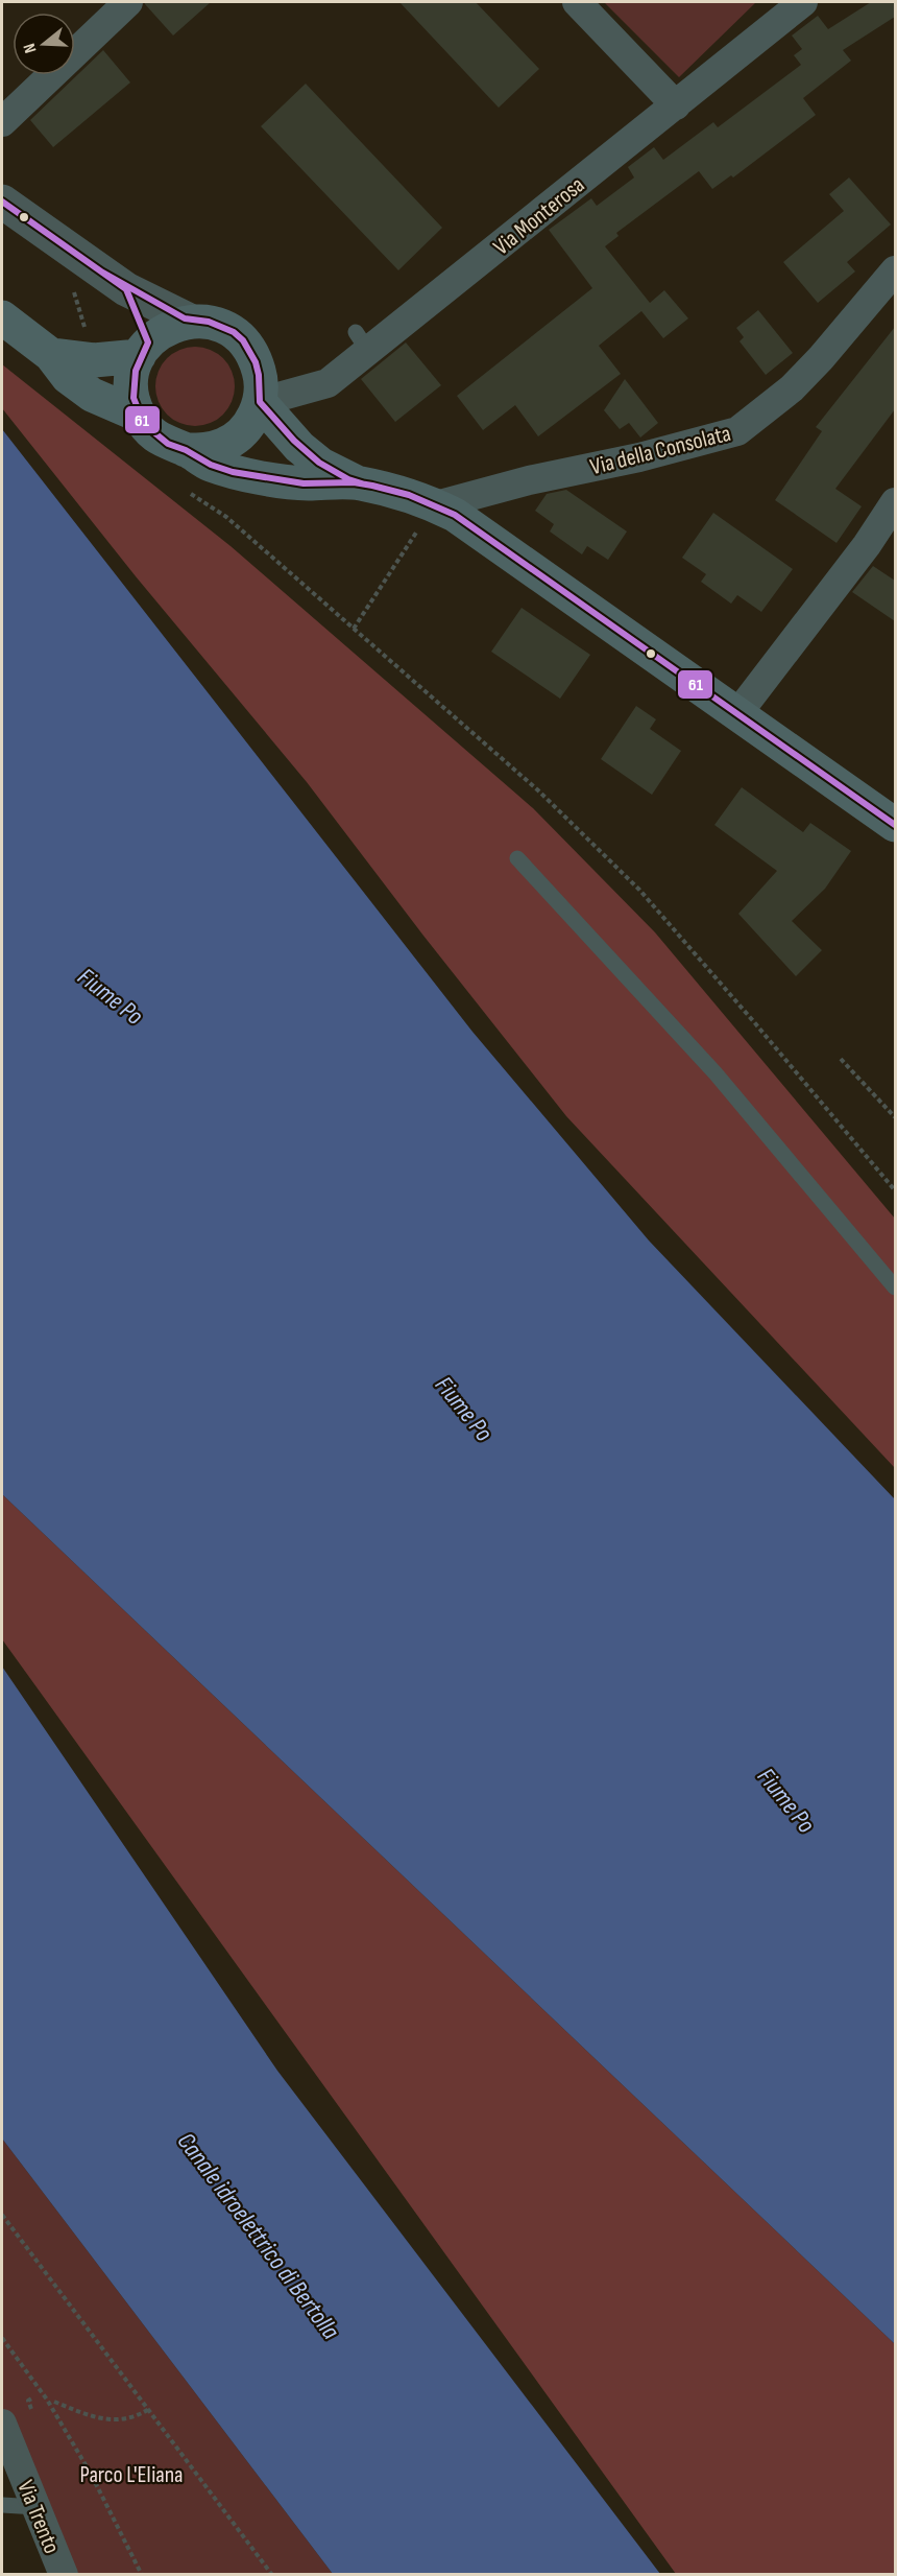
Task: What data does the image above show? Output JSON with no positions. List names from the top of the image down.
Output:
{
  "streets": {
    "street": ["Via Monterosa", "Via della Consolata", "Via Trento"]
  },
  "water": ["Fiume Po", "Canale idroelettrico di Bertolla"],
  "parks": ["Parco L'Eliana"],
  "lines": ["transit line 61"],
  "north": "left"
}
